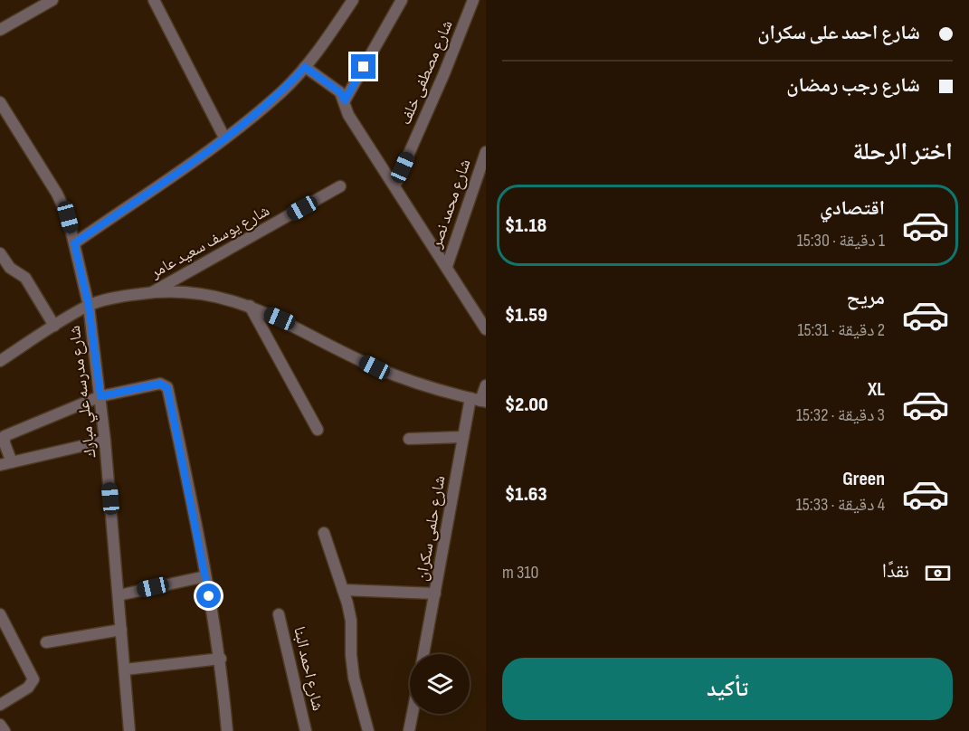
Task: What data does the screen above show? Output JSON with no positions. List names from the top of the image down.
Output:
{
  "streets": {
    "street": [
      "شارع مصطفى خلف",
      "شارع محمد نصر",
      "شارع يوسف سعيد عامر",
      "شارع مدرسه علي مبارك",
      "شارع حلمى سكران",
      "شارع احمد البنا"
    ]
  },
  "page": {
    "banner": ["شارع احمد على سكران", "شارع رجب رمضان"],
    "heading": "اختر الرحلة",
    "list": [
      {
        "name": "اقتصادي",
        "note": "1 دقيقة · 15:30",
        "value": "$1.18"
      },
      {
        "name": "مريح",
        "note": "2 دقيقة · 15:31",
        "value": "$1.59"
      },
      {
        "name": "XL",
        "note": "3 دقيقة · 15:32",
        "value": "$2.00"
      },
      {
        "name": "Green",
        "note": "4 دقيقة · 15:33",
        "value": "$1.63"
      }
    ],
    "pay": ["نقدًا", "310 m"],
    "buttons": "تأكيد"
  }
}
